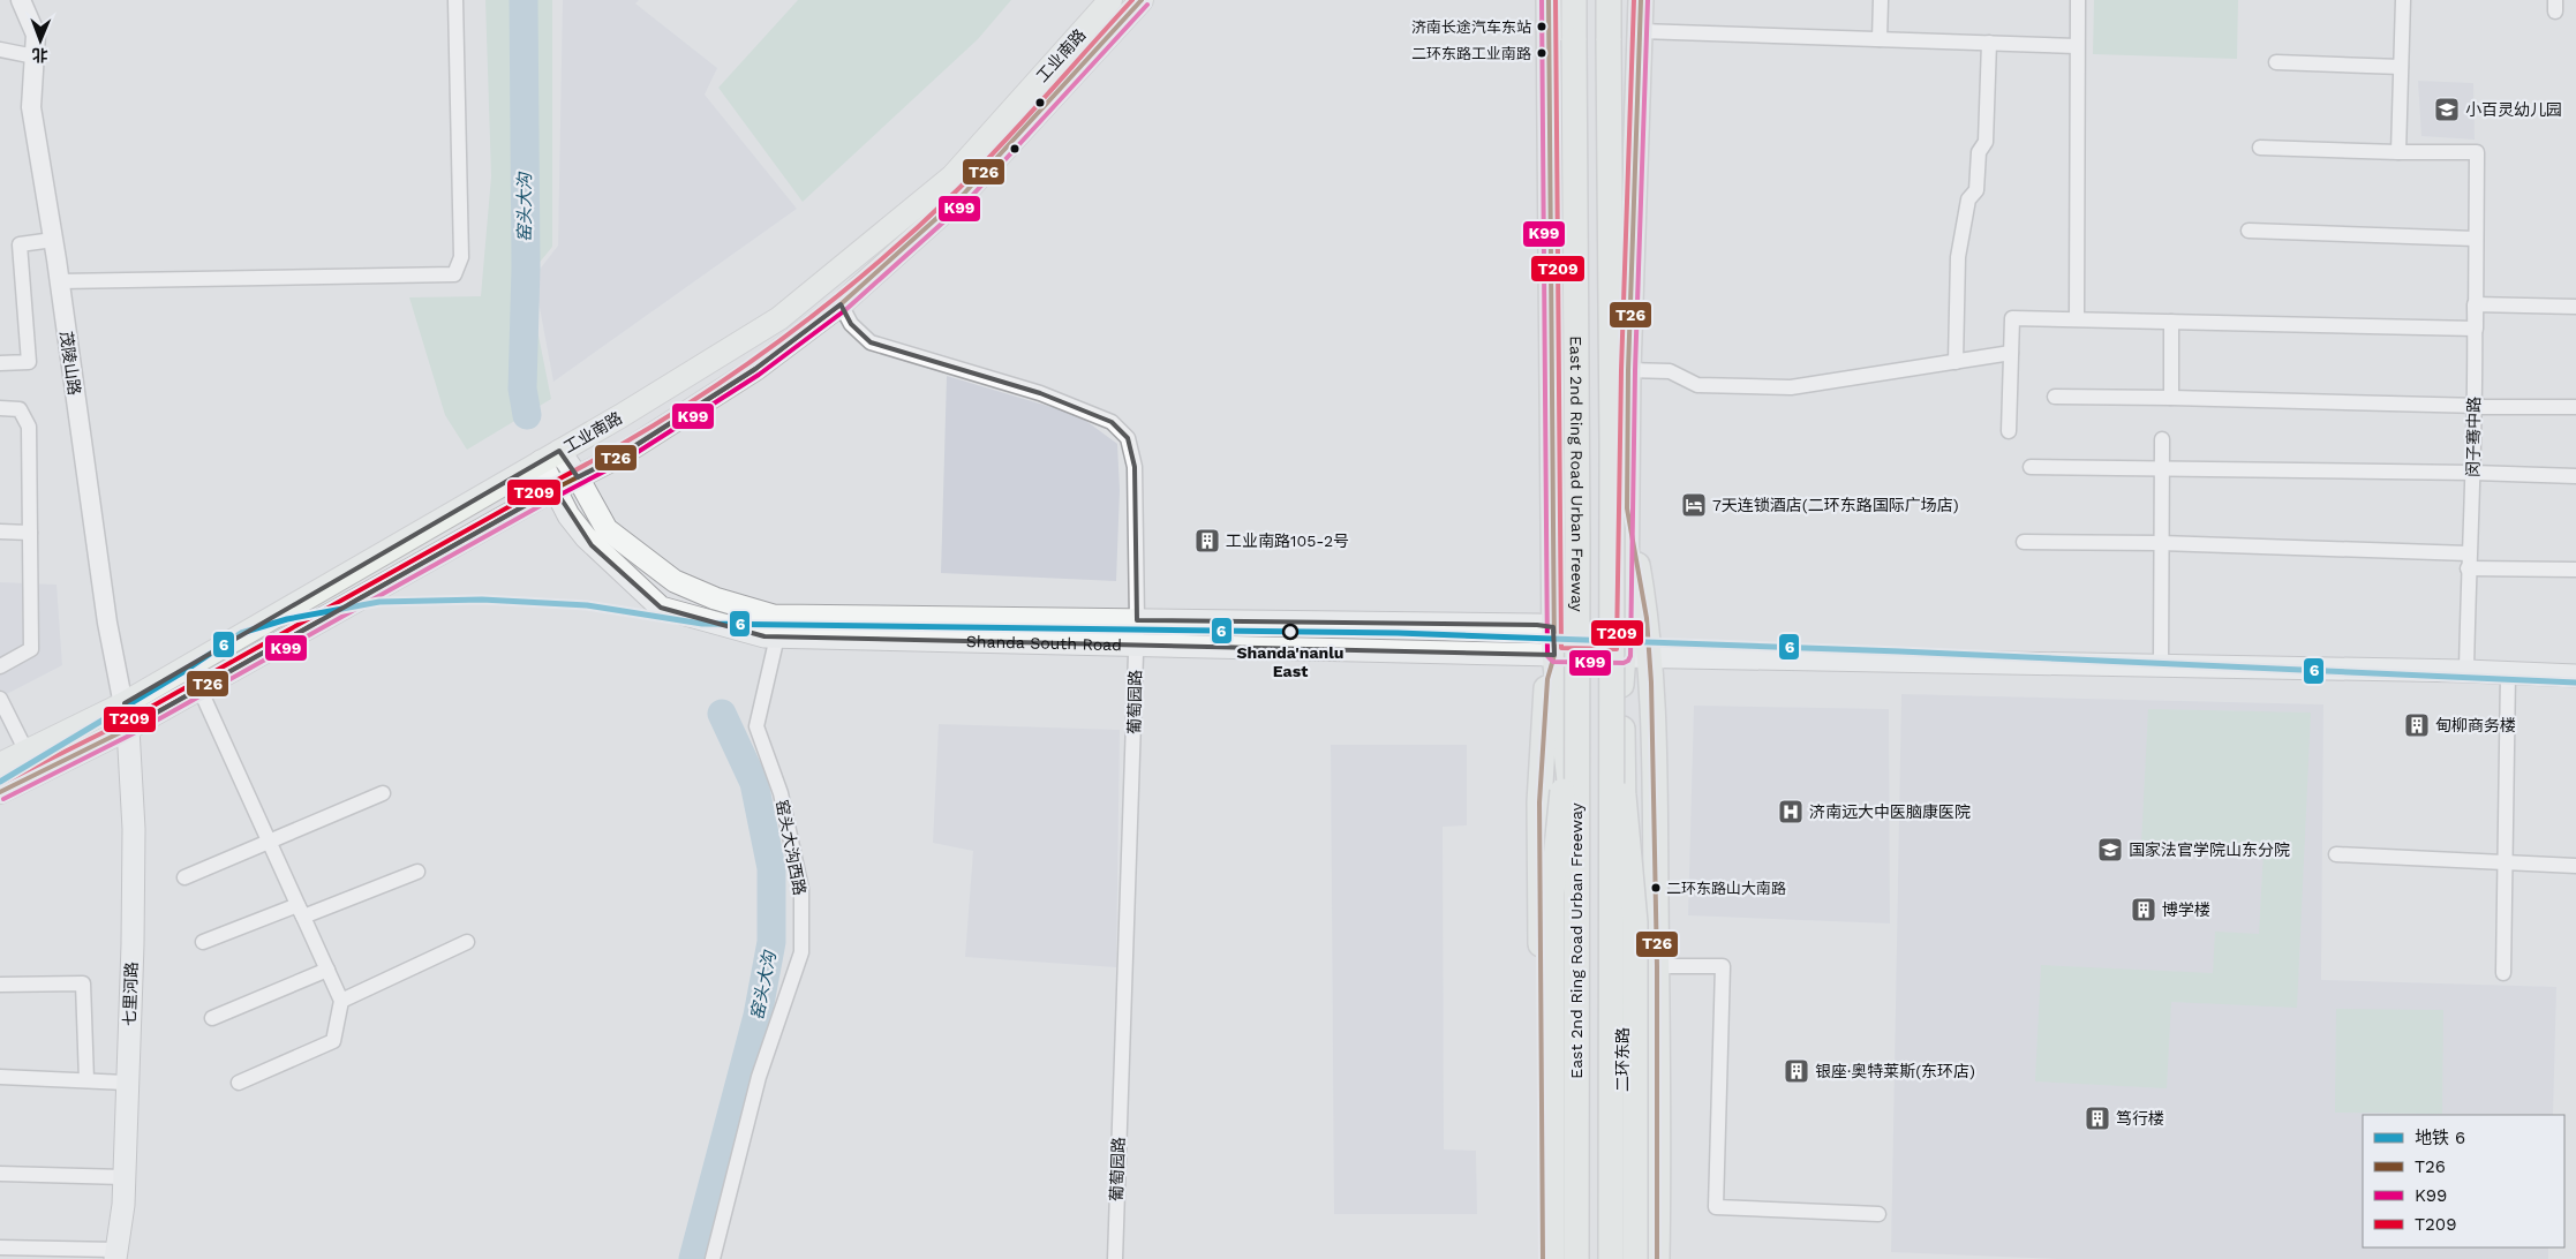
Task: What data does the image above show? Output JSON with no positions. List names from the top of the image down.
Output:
{
  "streets": {
    "highway": ["East 2nd Ring Road Urban Freeway", "二环东路"],
    "main road": ["工业南路", "Shanda South Road", "七里河路"],
    "street": [
      "茂陵山路",
      "闵子骞中路",
      "葡萄园路",
      "窑头大沟西路"
    ]
  },
  "crossings": [
    ["工业南路", "茂陵山路"],
    ["工业南路", "Shanda South Road"],
    ["工业南路", "葡萄园路"],
    ["工业南路", "七里河路"],
    ["茂陵山路", "七里河路"],
    ["闵子骞中路", "Shanda South Road"],
    ["East 2nd Ring Road Urban Freeway", "Shanda South Road"],
    ["East 2nd Ring Road Urban Freeway", "二环东路"],
    ["Shanda South Road", "葡萄园路"],
    ["Shanda South Road", "窑头大沟西路"],
    ["Shanda South Road", "二环东路"]
  ],
  "water": ["窑头大沟"],
  "places": {
    "other": [
      "济南长途汽车东站",
      "二环东路工业南路",
      "Shanda'nanlu East",
      "二环东路山大南路"
    ],
    "school or university": ["小百灵幼儿园", "国家法官学院山东分院"],
    "hotel": ["7天连锁酒店(二环东路国际广场店)"],
    "building": [
      "工业南路105-2号",
      "甸柳商务楼",
      "博学楼",
      "银座·奥特莱斯(东环店)",
      "笃行楼"
    ],
    "hospital": ["济南远大中医脑康医院"]
  },
  "lines": [
    "transit line T26",
    "transit line K99",
    "transit line T209",
    "metro line 6"
  ],
  "legend": [
    "地铁 6",
    "T26",
    "K99",
    "T209"
  ],
  "north": "bottom"
}
